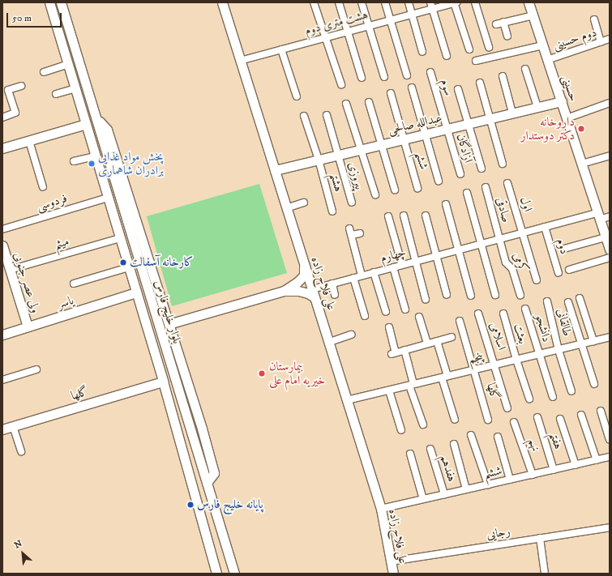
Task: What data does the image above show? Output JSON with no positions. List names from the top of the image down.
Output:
{
  "streets": {
    "street": [
      "هشت متری دوم",
      "دوم حسینی",
      "سوم",
      "حسینی",
      "عبدالله صالحی",
      "آزادگان",
      "ششم",
      "پیروزی",
      "هشتم",
      "فردوسی",
      "اول",
      "صادقی",
      "میثم",
      "دوم",
      "چهارم",
      "کرمی",
      "ولی عصر جنوبی",
      "علی فلاح زاده",
      "یاسر",
      "بلوار خلیج فارس",
      "طالقانی",
      "دانشجو",
      "بعثت",
      "اسلامی",
      "پنجم",
      "گلها",
      "هفتم",
      "نهم",
      "هفدهم",
      "رجایی"
    ]
  },
  "crossings": [
    ["هشت متری دوم", "علی فلاح زاده"],
    ["دوم حسینی", "حسینی"],
    ["سوم", "عبدالله صالحی"],
    ["سوم", "آزادگان"],
    ["حسینی", "عبدالله صالحی"],
    ["حسینی", "چهارم"],
    ["عبدالله صالحی", "آزادگان"],
    ["عبدالله صالحی", "ششم"],
    ["عبدالله صالحی", "پیروزی"],
    ["عبدالله صالحی", "هشتم"],
    ["عبدالله صالحی", "علی فلاح زاده"],
    ["ششم", "علی فلاح زاده"],
    ["ششم", "هفتم"],
    ["ششم", "نهم"],
    ["ششم", "هفدهم"],
    ["فردوسی", "بلوار خلیج فارس"],
    ["اول", "چهارم"],
    ["صادقی", "چهارم"],
    ["صادقی", "کرمی"],
    ["میثم", "ولی عصر جنوبی"],
    ["میثم", "بلوار خلیج فارس"],
    ["دوم", "چهارم"],
    ["چهارم", "کرمی"],
    ["چهارم", "علی فلاح زاده"],
    ["ولی عصر جنوبی", "یاسر"],
    ["علی فلاح زاده", "پنجم"],
    ["علی فلاح زاده", "رجایی"],
    ["یاسر", "بلوار خلیج فارس"],
    ["بلوار خلیج فارس", "گلها"],
    ["طالقانی", "پنجم"],
    ["دانشجو", "پنجم"],
    ["بعثت", "پنجم"],
    ["اسلامی", "پنجم"],
    ["پنجم", "گلها"]
  ],
  "places": [
    "داروخانه دکتر دوستدار",
    "پخش مواد غذایی برادران شاهماری",
    "کارخانه آسفالت",
    "بیمارستان خیریه امام علی",
    "پایانه خلیج فارس"
  ],
  "scale_bar": "50 m",
  "north": "top left"
}
